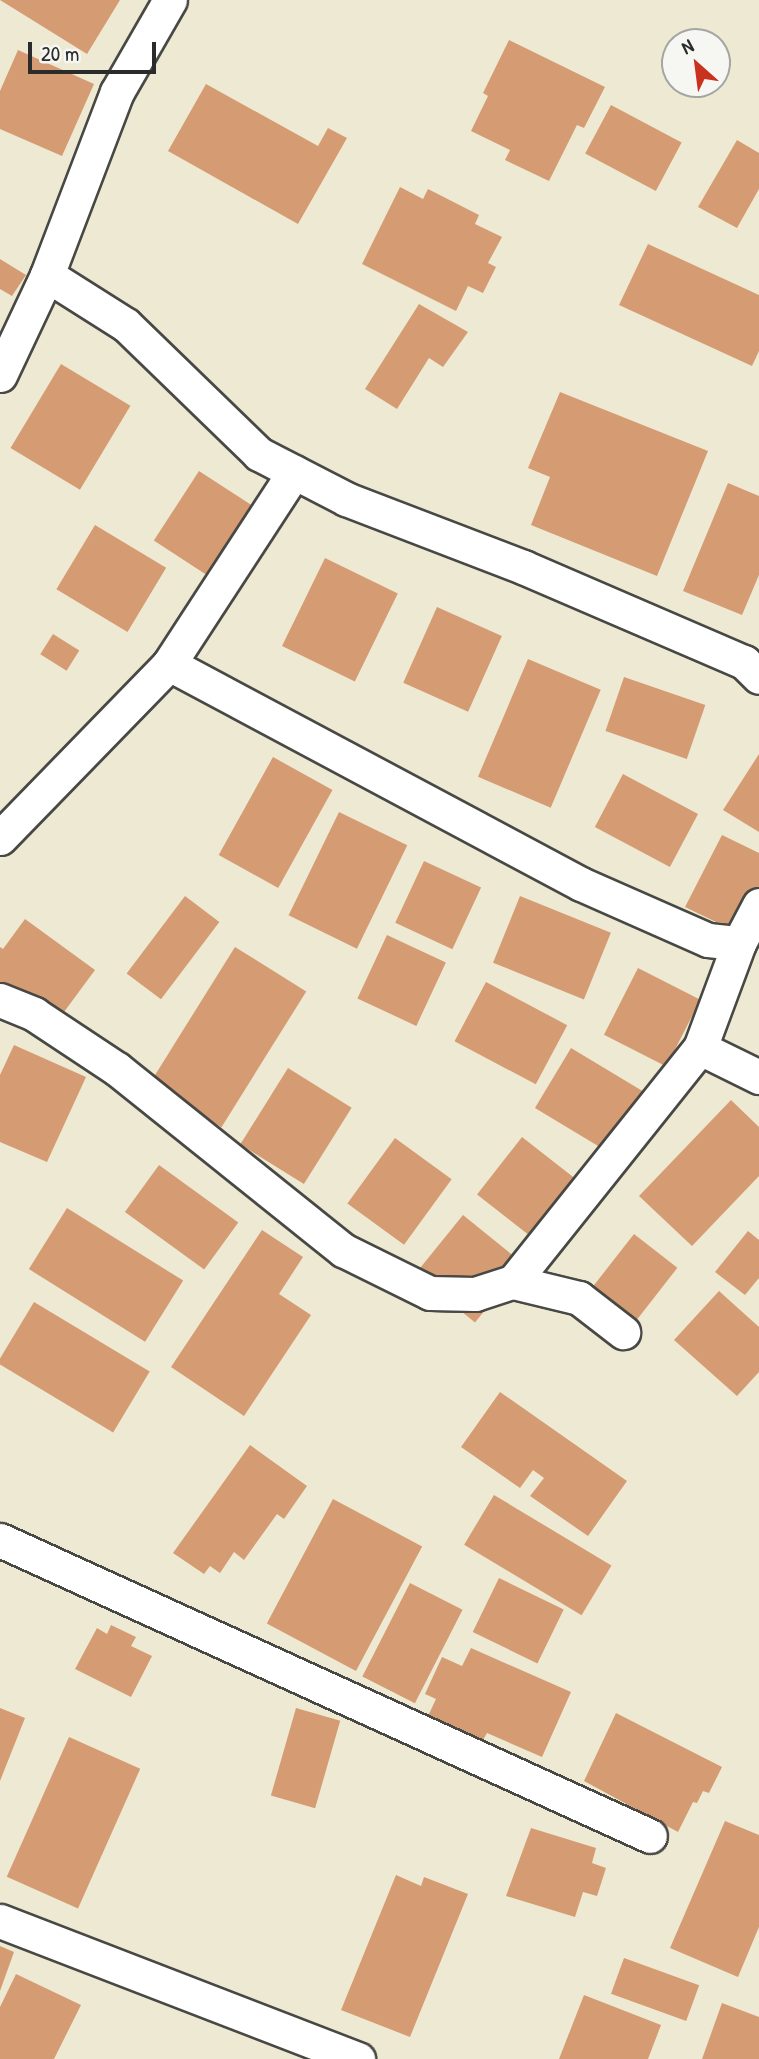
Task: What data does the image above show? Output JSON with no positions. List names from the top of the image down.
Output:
{
  "scale_bar": "20 m",
  "north": "top left"
}
